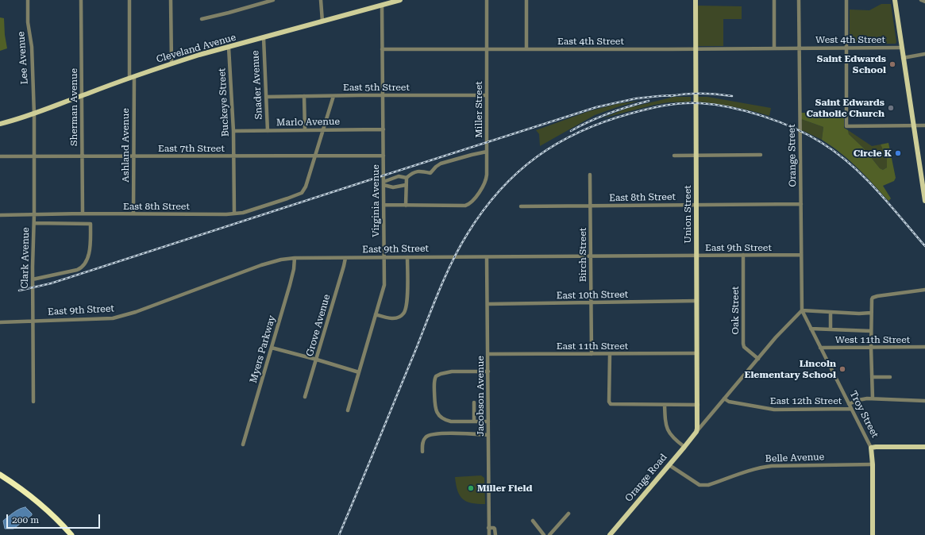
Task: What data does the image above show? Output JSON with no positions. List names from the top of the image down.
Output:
{
  "streets": {
    "main road": [
      "Cleveland Avenue",
      "Union Street",
      "Troy Street",
      "Orange Road"
    ],
    "street": [
      "West 4th Street",
      "East 4th Street",
      "Lee Avenue",
      "Snader Avenue",
      "East 5th Street",
      "Buckeye Street",
      "Sherman Avenue",
      "Miller Street",
      "Marlo Avenue",
      "Ashland Avenue",
      "East 7th Street",
      "Orange Street",
      "East 8th Street",
      "Virginia Avenue",
      "East 9th Street",
      "Birch Street",
      "Clark Avenue",
      "East 10th Street",
      "Oak Street",
      "Grove Avenue",
      "West 11th Street",
      "East 11th Street",
      "Myers Parkway",
      "Jacobson Avenue",
      "East 12th Street",
      "Belle Avenue"
    ]
  },
  "crossings": [
    ["West 4th Street", "East 4th Street"],
    ["West 4th Street", "Orange Street"],
    ["East 4th Street", "Miller Street"],
    ["East 4th Street", "Orange Street"],
    ["East 4th Street", "Virginia Avenue"],
    ["East 4th Street", "Union Street"],
    ["Cleveland Avenue", "Lee Avenue"],
    ["Cleveland Avenue", "Snader Avenue"],
    ["Cleveland Avenue", "Buckeye Street"],
    ["Cleveland Avenue", "Sherman Avenue"],
    ["Cleveland Avenue", "Ashland Avenue"],
    ["Cleveland Avenue", "Virginia Avenue"],
    ["Cleveland Avenue", "Clark Avenue"],
    ["Lee Avenue", "Clark Avenue"],
    ["Snader Avenue", "East 5th Street"],
    ["Snader Avenue", "Marlo Avenue"],
    ["East 5th Street", "Miller Street"],
    ["East 5th Street", "Virginia Avenue"],
    ["Buckeye Street", "Marlo Avenue"],
    ["Buckeye Street", "East 7th Street"],
    ["Buckeye Street", "East 8th Street"],
    ["Sherman Avenue", "East 7th Street"],
    ["Sherman Avenue", "East 8th Street"],
    ["Marlo Avenue", "Virginia Avenue"],
    ["Ashland Avenue", "East 7th Street"],
    ["Ashland Avenue", "East 8th Street"],
    ["East 7th Street", "East 8th Street"],
    ["East 7th Street", "Virginia Avenue"],
    ["East 7th Street", "Clark Avenue"],
    ["Orange Street", "East 8th Street"],
    ["Orange Street", "East 9th Street"],
    ["Orange Street", "Troy Street"],
    ["Orange Street", "Orange Road"],
    ["East 8th Street", "Union Street"],
    ["East 8th Street", "Birch Street"],
    ["East 8th Street", "Clark Avenue"],
    ["Virginia Avenue", "East 9th Street"],
    ["Union Street", "East 9th Street"],
    ["Union Street", "East 10th Street"],
    ["Union Street", "East 11th Street"],
    ["Union Street", "Orange Road"],
    ["East 9th Street", "Birch Street"],
    ["East 9th Street", "Clark Avenue"],
    ["East 9th Street", "Oak Street"],
    ["East 9th Street", "Grove Avenue"],
    ["East 9th Street", "Myers Parkway"],
    ["East 9th Street", "Jacobson Avenue"],
    ["Birch Street", "East 10th Street"],
    ["Birch Street", "East 11th Street"],
    ["East 10th Street", "Jacobson Avenue"],
    ["Oak Street", "Orange Road"],
    ["West 11th Street", "Troy Street"],
    ["East 11th Street", "Jacobson Avenue"],
    ["East 12th Street", "Troy Street"],
    ["East 12th Street", "Orange Road"],
    ["Troy Street", "Belle Avenue"],
    ["Troy Street", "Orange Road"],
    ["Belle Avenue", "Orange Road"]
  ],
  "places": [
    "Saint Edwards School",
    "Saint Edwards Catholic Church",
    "Circle K",
    "Lincoln Elementary School",
    "Miller Field"
  ],
  "scale_bar": "200 m"
}
